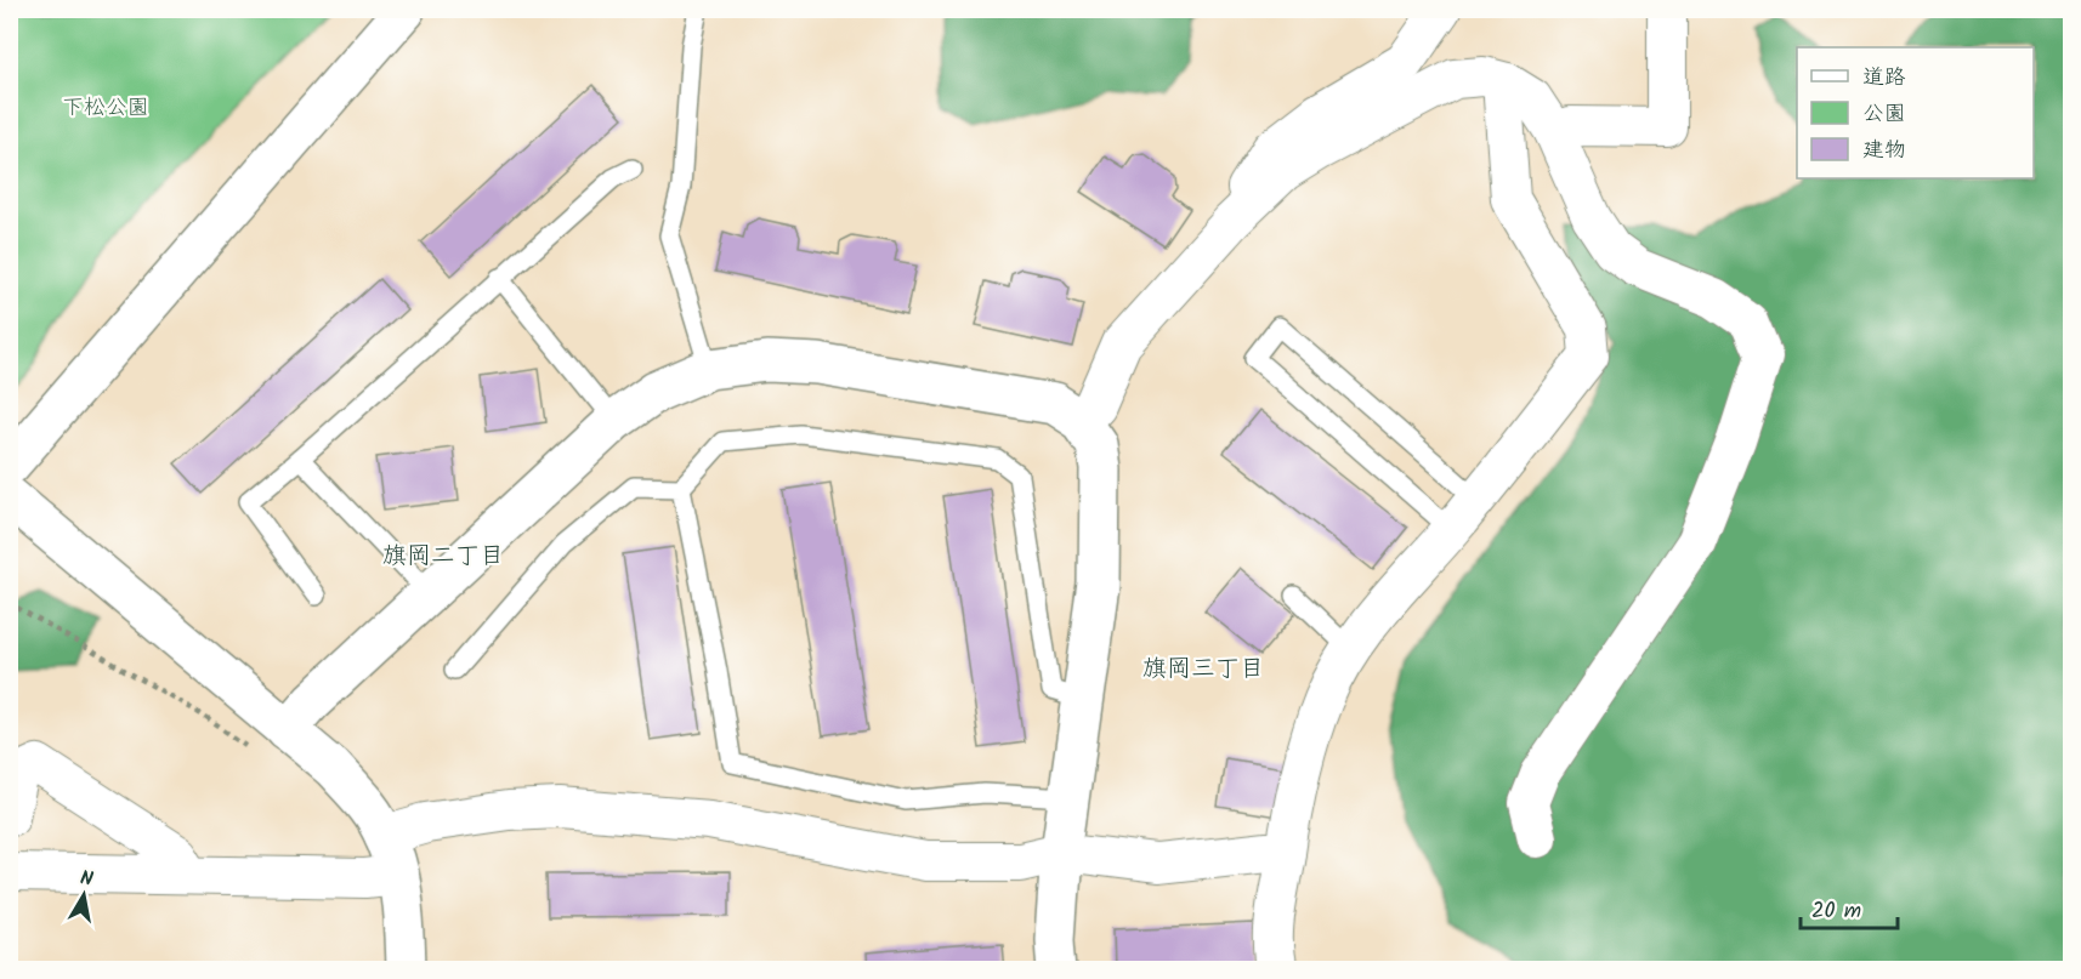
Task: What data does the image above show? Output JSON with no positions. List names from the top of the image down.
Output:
{
  "districts": ["旗岡二丁目", "旗岡三丁目"],
  "parks": ["下松公園"],
  "legend": ["道路", "公園", "建物"],
  "scale_bar": "20 m",
  "north": "top"
}
